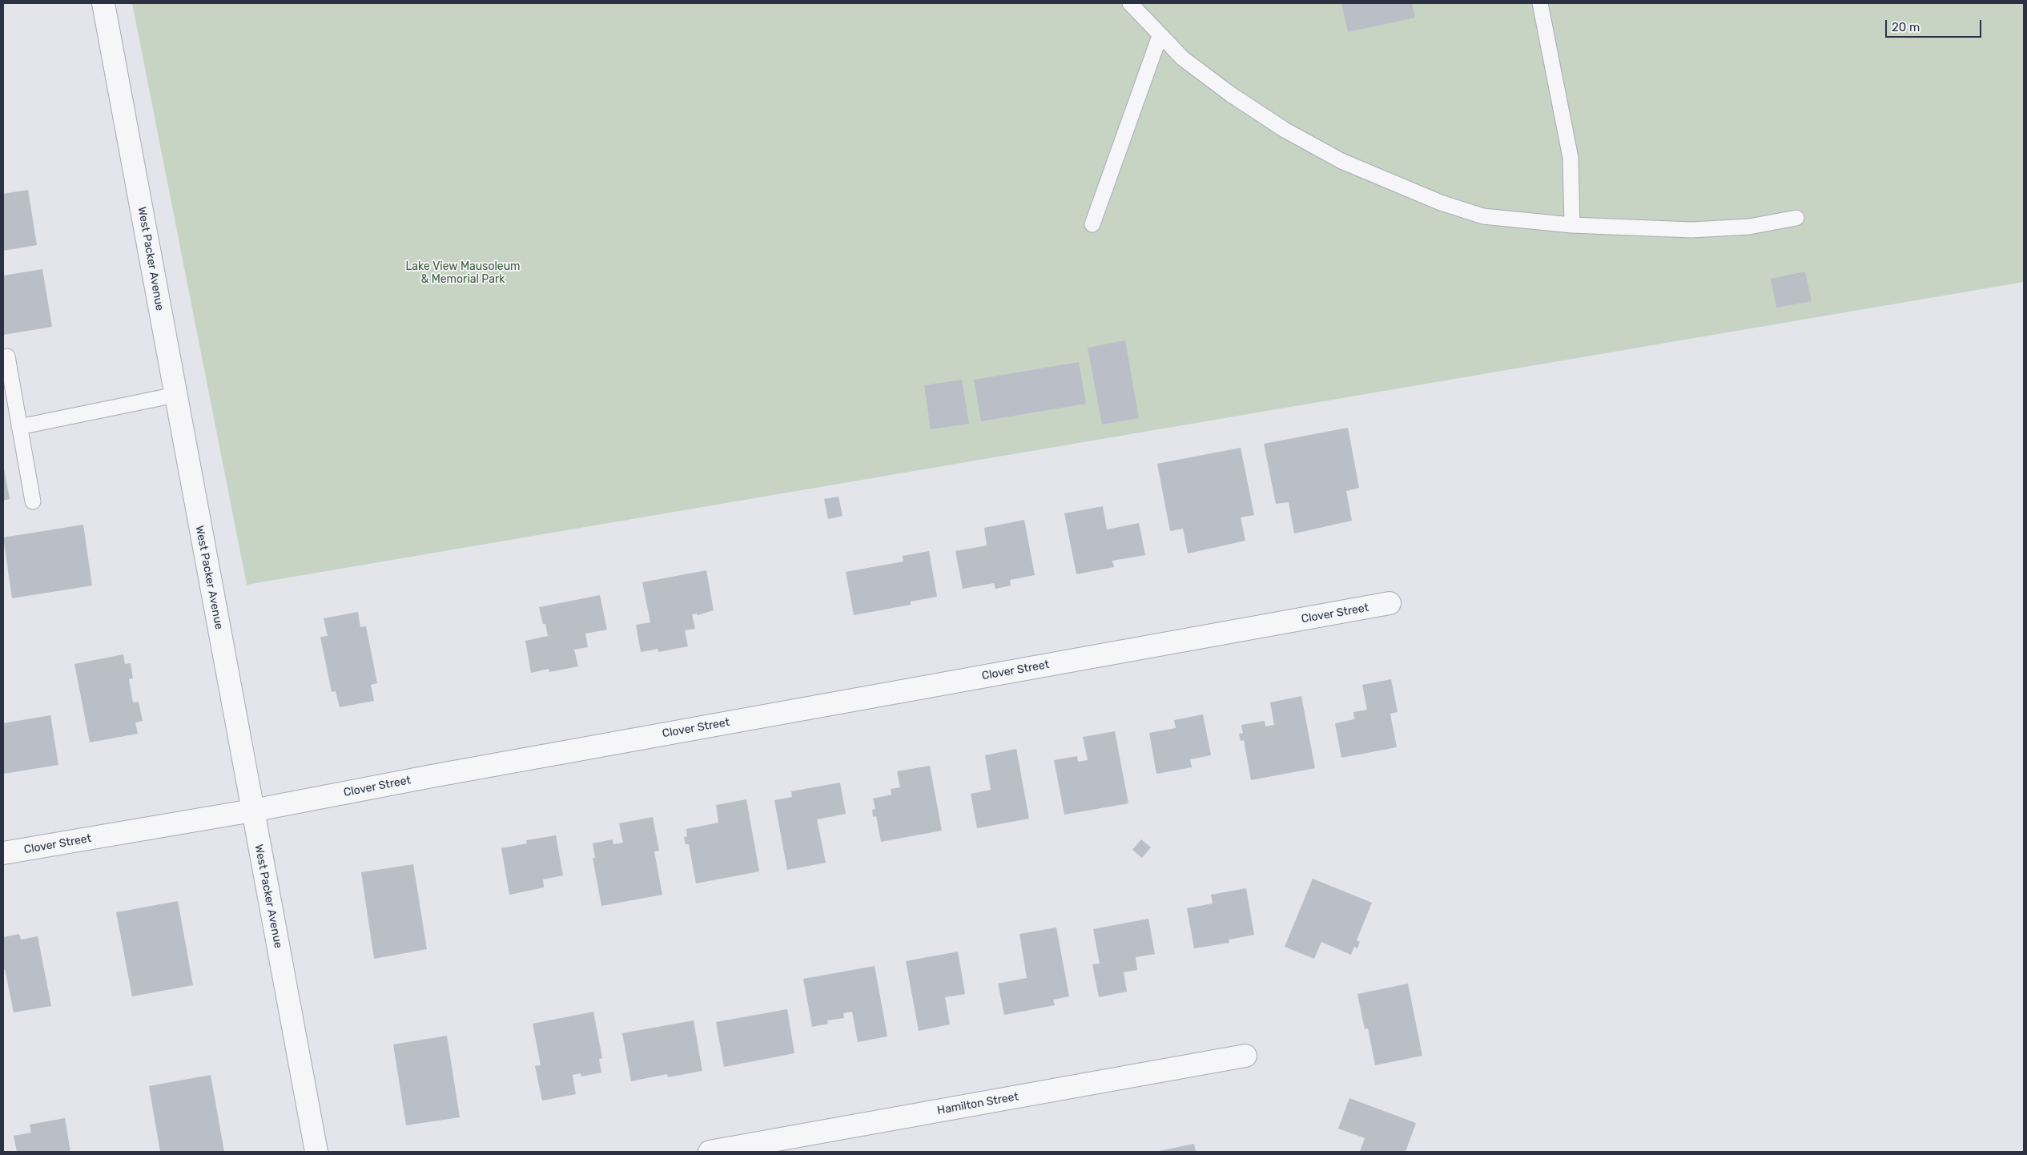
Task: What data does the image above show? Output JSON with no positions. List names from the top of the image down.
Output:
{
  "streets": {
    "street": ["West Packer Avenue", "Clover Street", "Hamilton Street"]
  },
  "crossings": [
    ["West Packer Avenue", "Clover Street"]
  ],
  "parks": ["Lake View Mausoleum & Memorial Park"],
  "scale_bar": "20 m"
}
